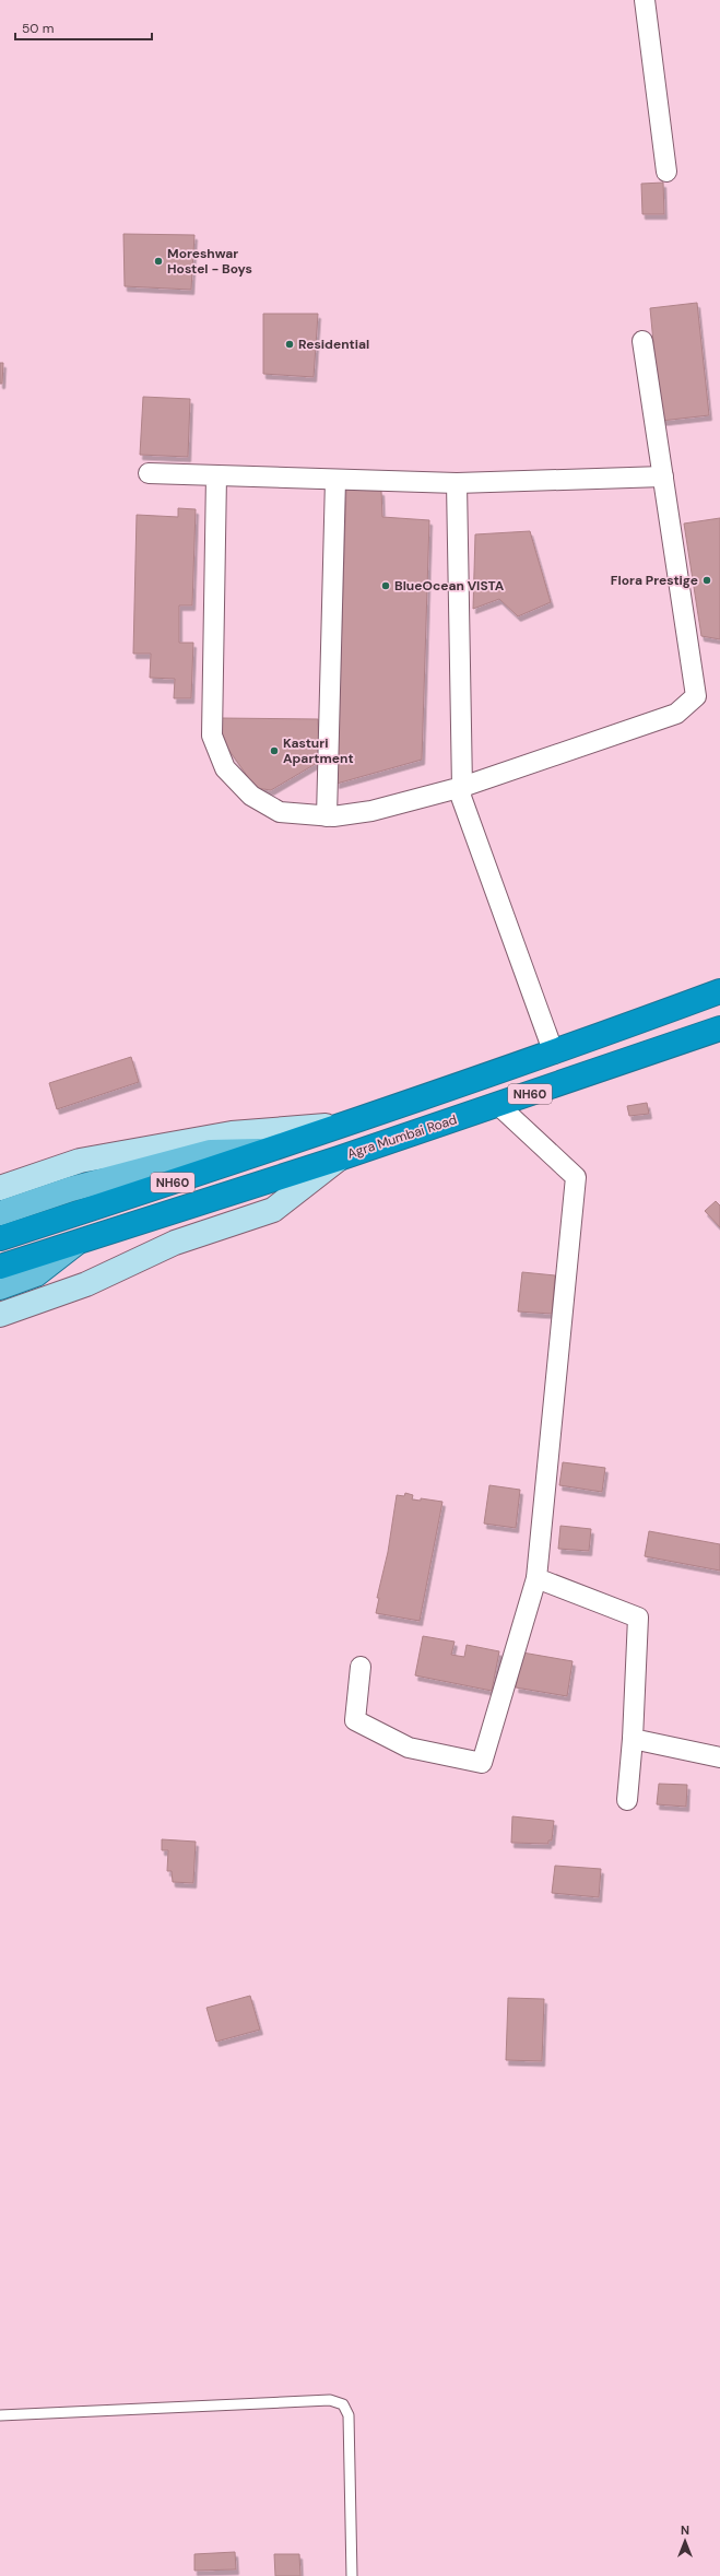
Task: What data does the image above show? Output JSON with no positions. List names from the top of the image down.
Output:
{
  "streets": {
    "highway": ["NH60", "Agra Mumbai Road"]
  },
  "crossings": [
    ["NH60", "Agra Mumbai Road"]
  ],
  "places": [
    "Moreshwar Hostel - Boys",
    "Residential",
    "Flora Prestige",
    "BlueOcean VISTA",
    "Kasturi Apartment"
  ],
  "scale_bar": "50 m",
  "north": "top"
}
